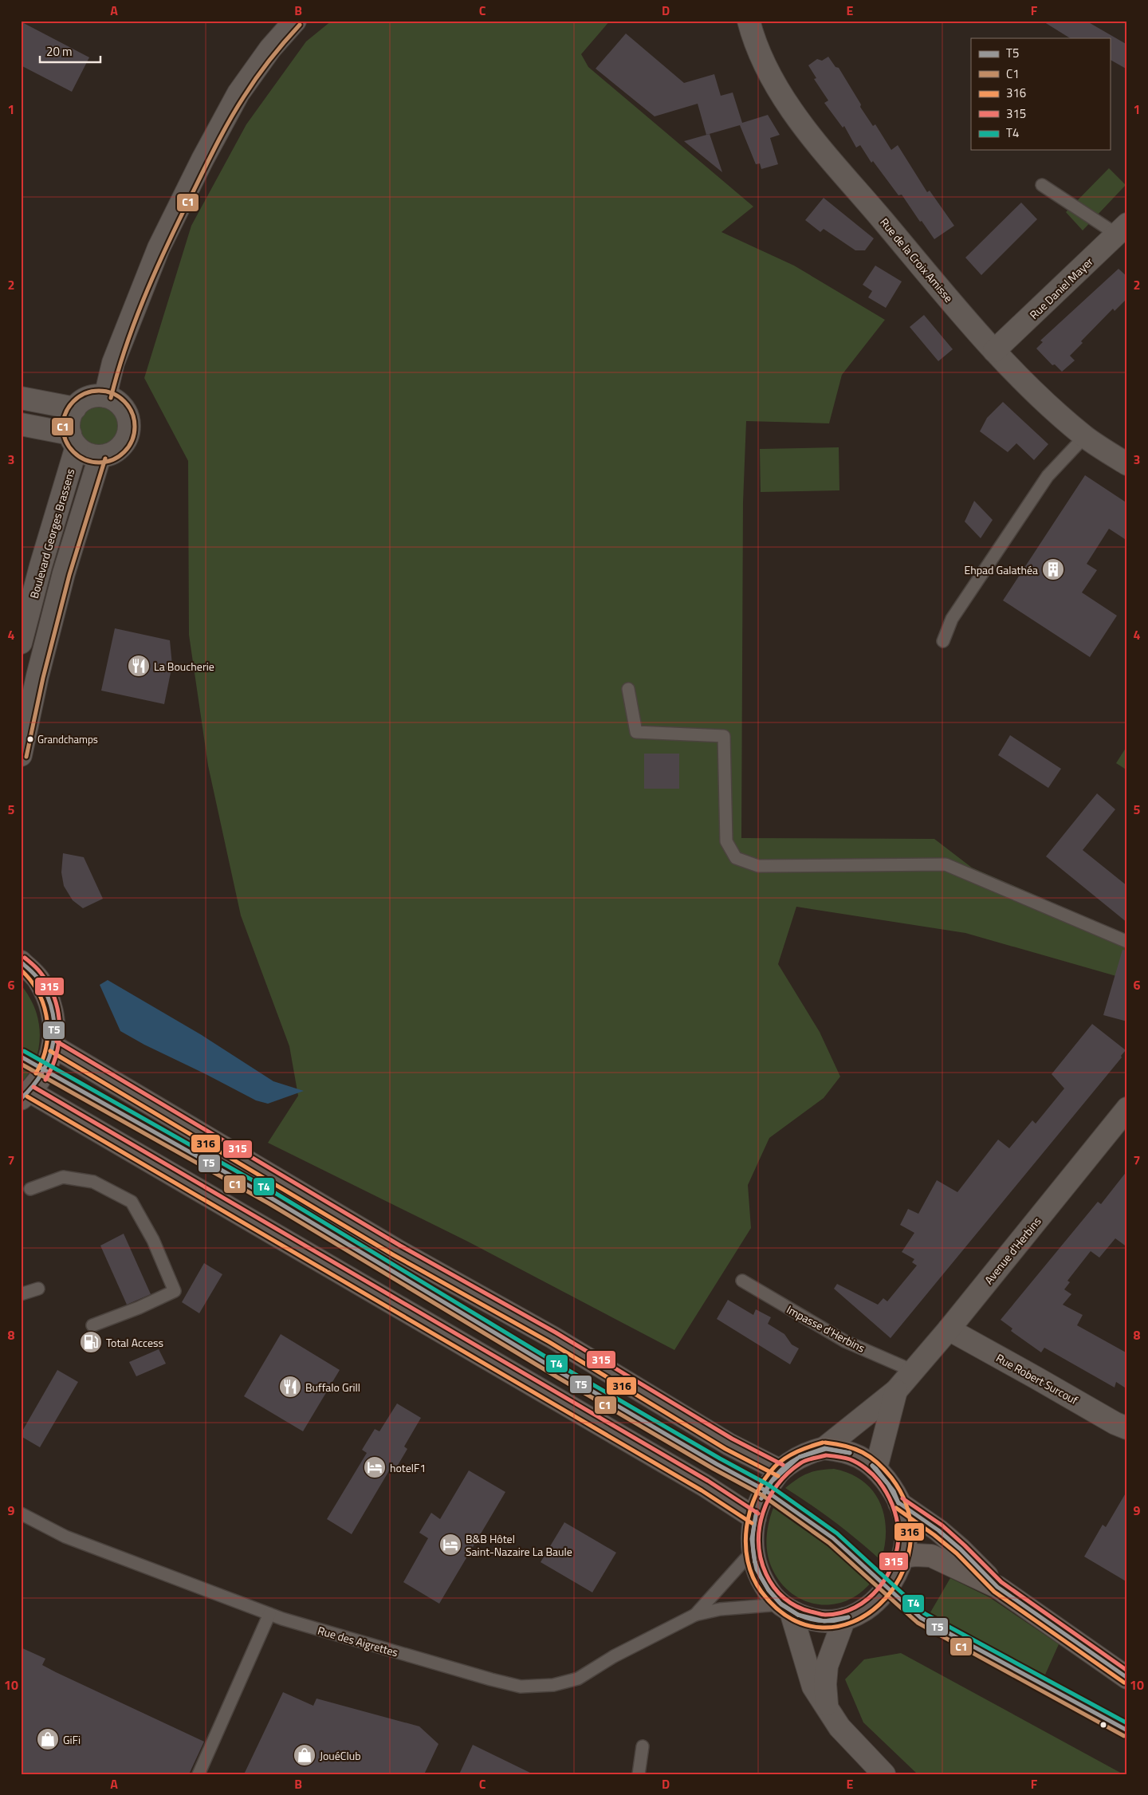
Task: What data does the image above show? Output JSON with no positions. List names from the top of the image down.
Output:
{
  "streets": {
    "street": [
      "Rue de la Croix Amisse",
      "Rue Daniel Mayer",
      "Boulevard Georges Brassens",
      "Avenue d'Herbins",
      "Rue Robert Surcouf"
    ],
    "lane": ["Impasse d'Herbins", "Rue des Aigrettes"]
  },
  "crossings": [
    ["Rue de la Croix Amisse", "Rue Daniel Mayer"],
    ["Avenue d'Herbins", "Impasse d'Herbins"],
    ["Avenue d'Herbins", "Rue Robert Surcouf"]
  ],
  "places": {
    "building": ["Ehpad Galathéa"],
    "restaurant": ["La Boucherie", "Buffalo Grill"],
    "other": ["Grandchamps"],
    "fuel station": ["Total Access"],
    "hotel": ["hotelF1", "B&B Hôtel Saint-Nazaire La Baule"],
    "shop": ["GiFi", "JouéClub"]
  },
  "lines": [
    "transit line C1",
    "transit line 315",
    "transit line T5",
    "transit line 316",
    "transit line T4"
  ],
  "legend": [
    "T5",
    "C1",
    "316",
    "315",
    "T4"
  ],
  "scale_bar": "20 m",
  "grid": {
    "columns": [
      "A",
      "B",
      "C",
      "D",
      "E",
      "F"
    ],
    "rows": [
      "1",
      "2",
      "3",
      "4",
      "5",
      "6",
      "7",
      "8",
      "9",
      "10"
    ]
  }
}
